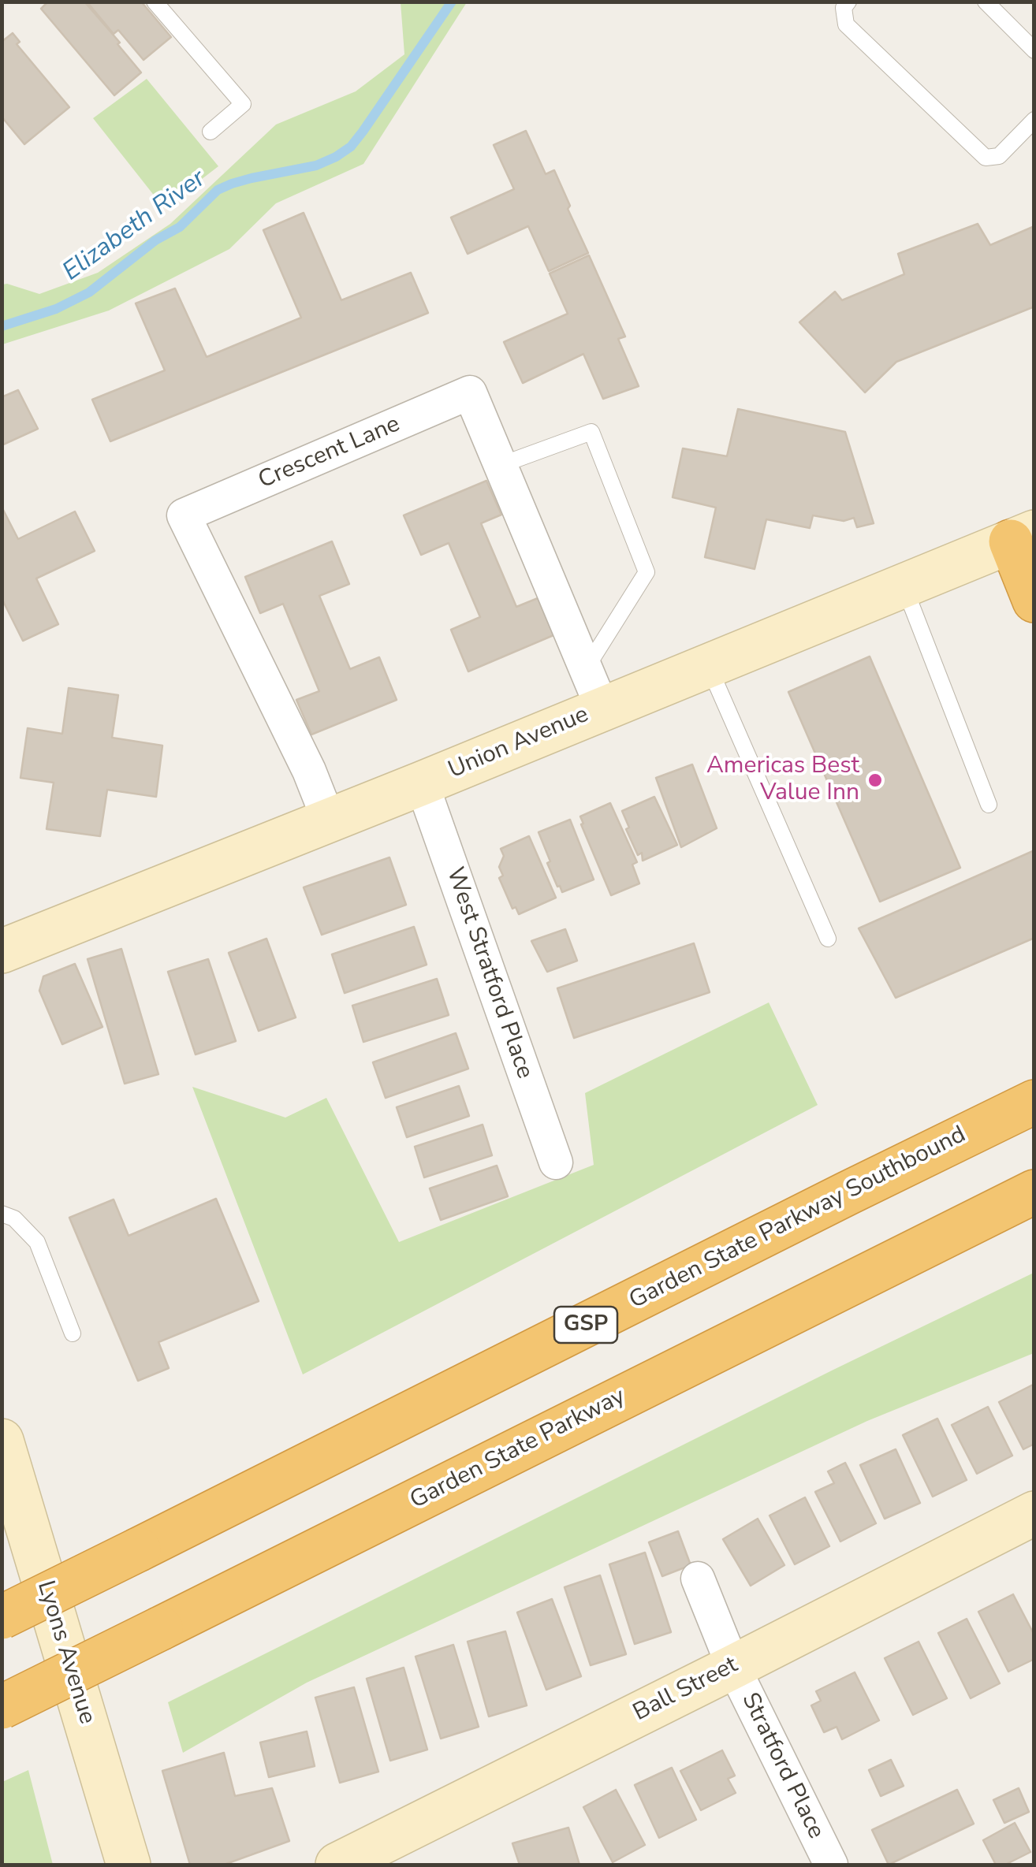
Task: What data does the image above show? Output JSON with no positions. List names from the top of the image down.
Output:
{
  "streets": {
    "highway": ["Garden State Parkway Southbound", "GSP", "Garden State Parkway"],
    "main road": ["Union Avenue", "Lyons Avenue", "Ball Street"],
    "street": ["Crescent Lane", "West Stratford Place", "Stratford Place"]
  },
  "crossings": [
    ["Crescent Lane", "Union Avenue"],
    ["Union Avenue", "West Stratford Place"],
    ["Ball Street", "Stratford Place"]
  ],
  "water": ["Elizabeth River"],
  "places": ["Americas Best Value Inn"]
}
